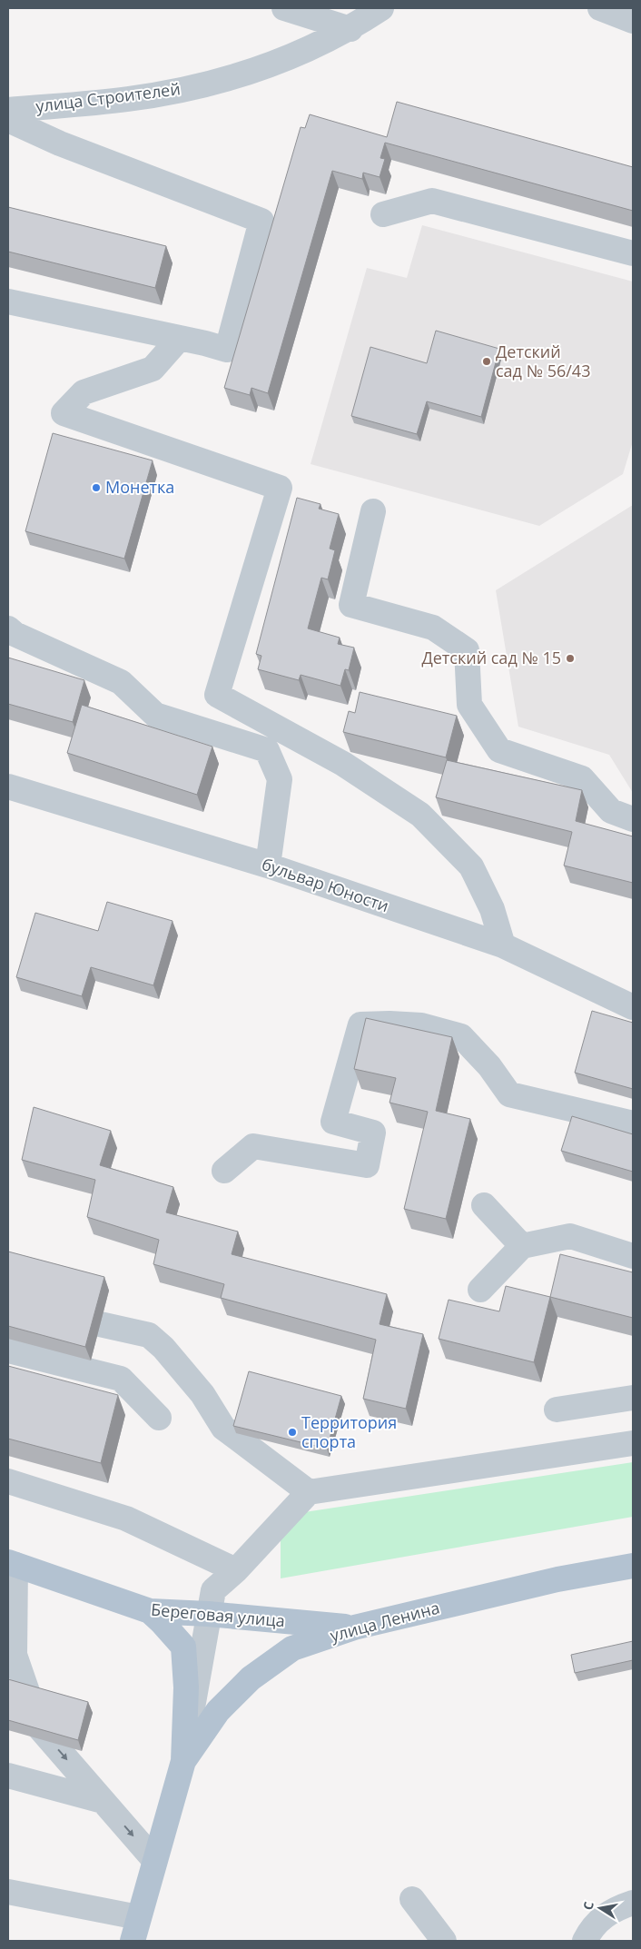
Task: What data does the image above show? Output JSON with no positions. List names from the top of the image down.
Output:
{
  "streets": {
    "main road": ["Береговая улица", "улица Ленина"],
    "street": ["улица Строителей", "бульвар Юности"]
  },
  "crossings": [
    ["Береговая улица", "улица Ленина"]
  ],
  "places": [
    "Детский сад № 56/43",
    "Монетка",
    "Детский сад № 15",
    "Территория спорта"
  ],
  "north": "left"
}
